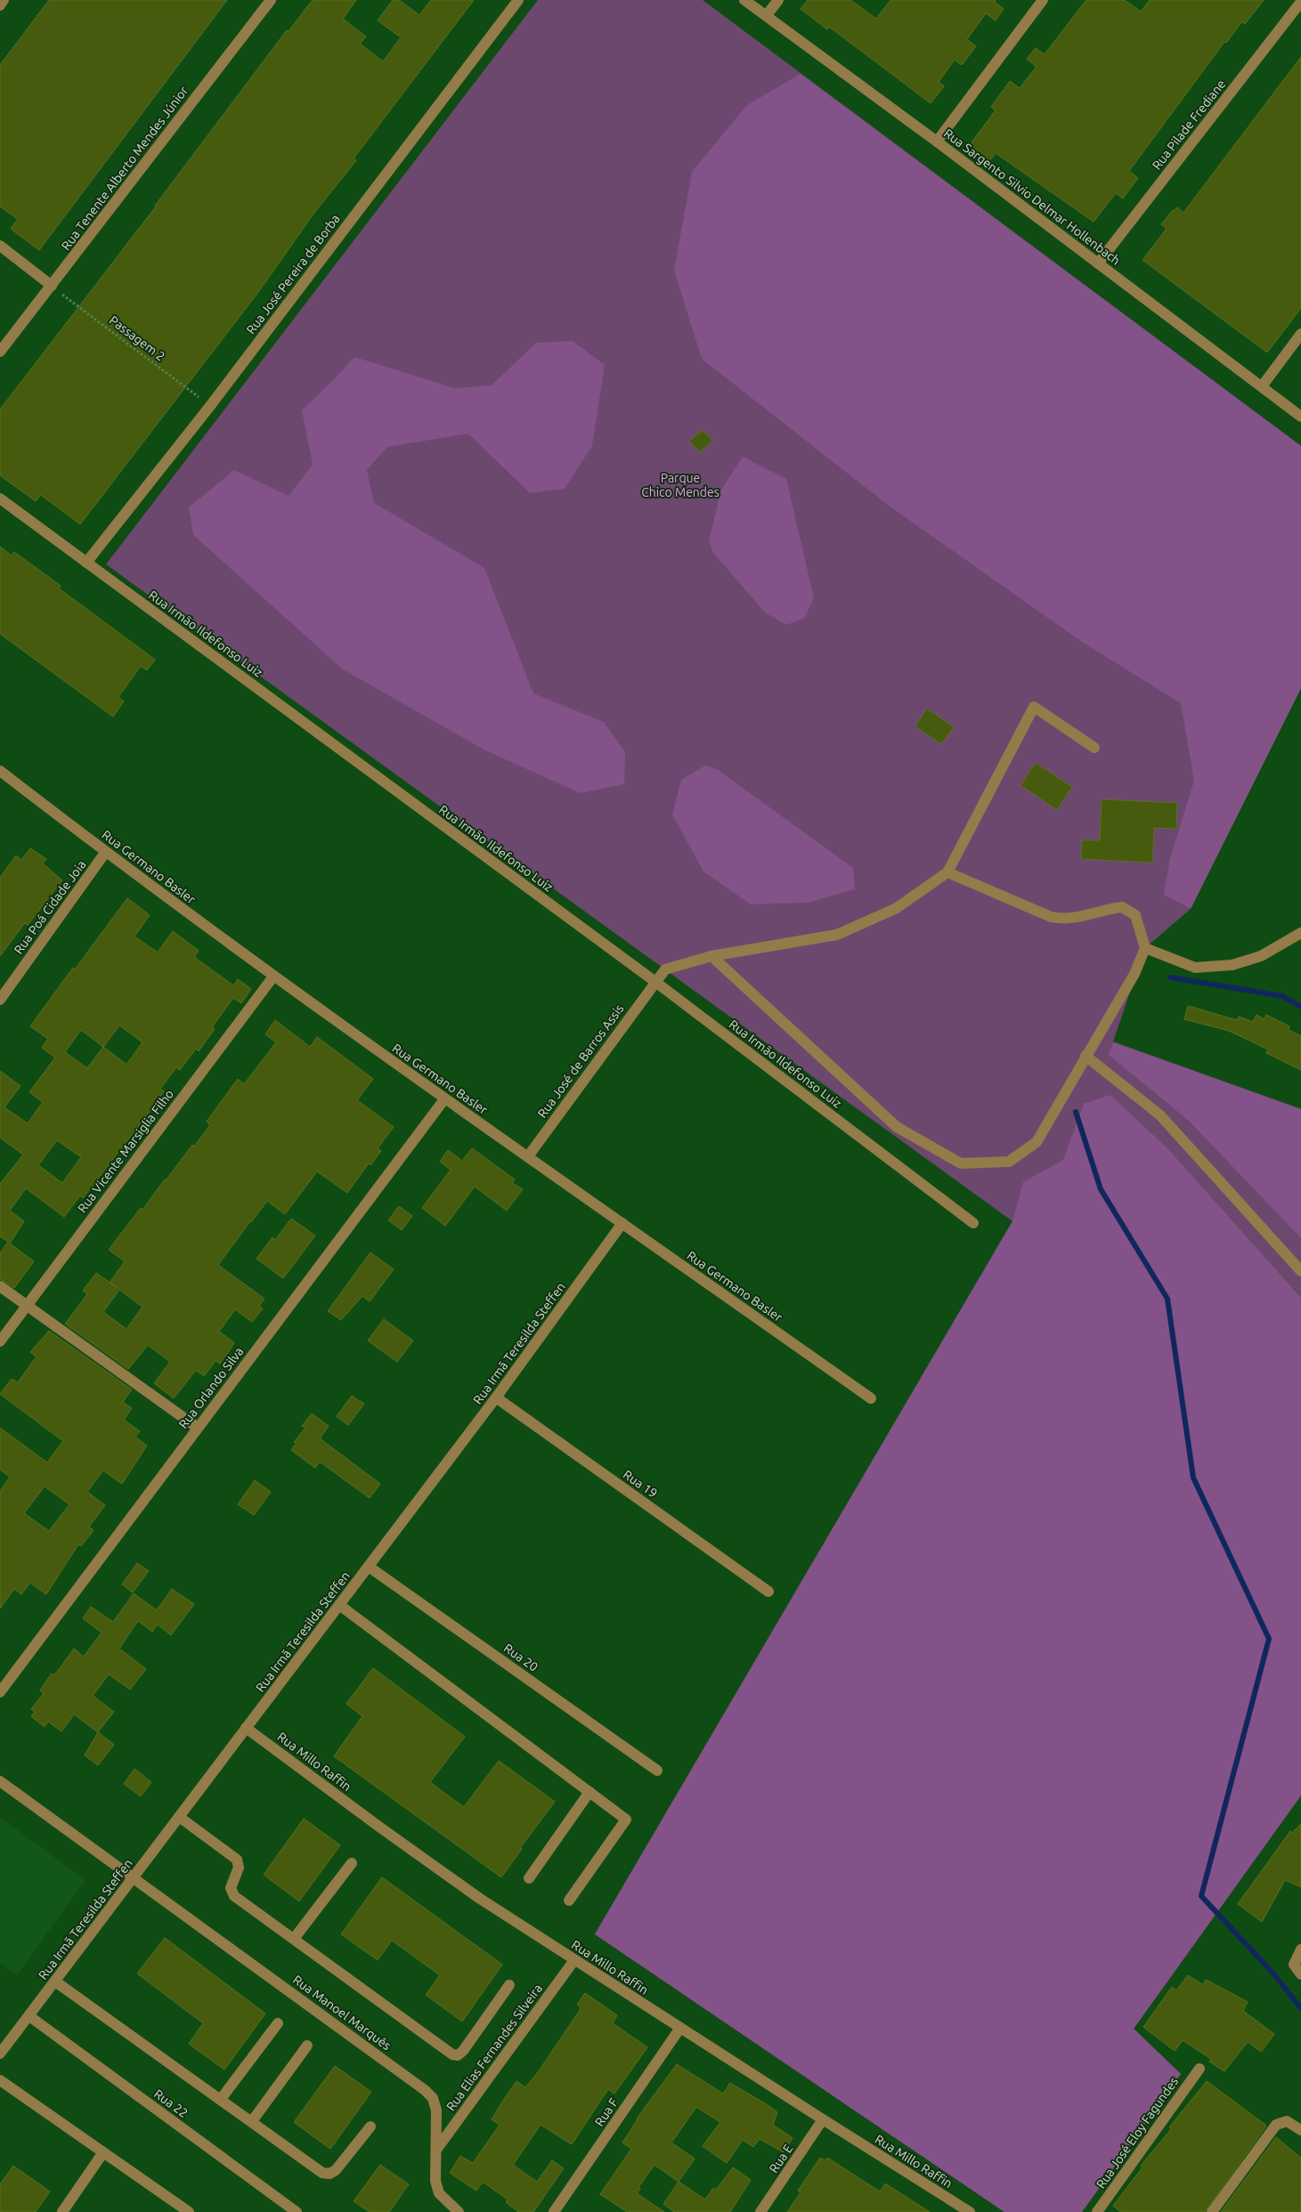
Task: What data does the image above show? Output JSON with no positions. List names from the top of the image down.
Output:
{
  "streets": {
    "street": [
      "Rua Pilade Frediane",
      "Rua Tenente Alberto Mendes Júnior",
      "Rua Sargento Silvio Delmar Hollenbach",
      "Rua José Pereira de Borba",
      "Rua Irmão Ildefonso Luiz",
      "Rua Germano Basler",
      "Rua Poá Cidade Joia",
      "Rua José de Barros Assis",
      "Rua Vicente Marsiglia Filho",
      "Rua Irmã Teresilda Steffen",
      "Rua Orlando Silva",
      "Rua 19",
      "Rua 20",
      "Rua Millo Raffin",
      "Rua Manoel Marquês",
      "Rua Elias Fernandes Silveira",
      "Rua 22",
      "Rua F",
      "Rua José Eloy Fagundes",
      "Rua E"
    ],
    "path": ["Passagem 2"]
  },
  "crossings": [
    ["Rua Pilade Frediane", "Rua Sargento Silvio Delmar Hollenbach"],
    ["Rua Tenente Alberto Mendes Júnior", "Passagem 2"],
    ["Rua José Pereira de Borba", "Passagem 2"],
    ["Rua José Pereira de Borba", "Rua Irmão Ildefonso Luiz"],
    ["Rua Irmão Ildefonso Luiz", "Rua José de Barros Assis"],
    ["Rua Germano Basler", "Rua Poá Cidade Joia"],
    ["Rua Germano Basler", "Rua José de Barros Assis"],
    ["Rua Germano Basler", "Rua Vicente Marsiglia Filho"],
    ["Rua Germano Basler", "Rua Irmã Teresilda Steffen"],
    ["Rua Germano Basler", "Rua Orlando Silva"],
    ["Rua Irmã Teresilda Steffen", "Rua 19"],
    ["Rua Irmã Teresilda Steffen", "Rua 20"],
    ["Rua Irmã Teresilda Steffen", "Rua Millo Raffin"],
    ["Rua Irmã Teresilda Steffen", "Rua Manoel Marquês"],
    ["Rua Irmã Teresilda Steffen", "Rua 22"],
    ["Rua Millo Raffin", "Rua Elias Fernandes Silveira"],
    ["Rua Millo Raffin", "Rua F"],
    ["Rua Millo Raffin", "Rua E"],
    ["Rua Manoel Marquês", "Rua Elias Fernandes Silveira"]
  ],
  "parks": ["Parque Chico Mendes"]
}
